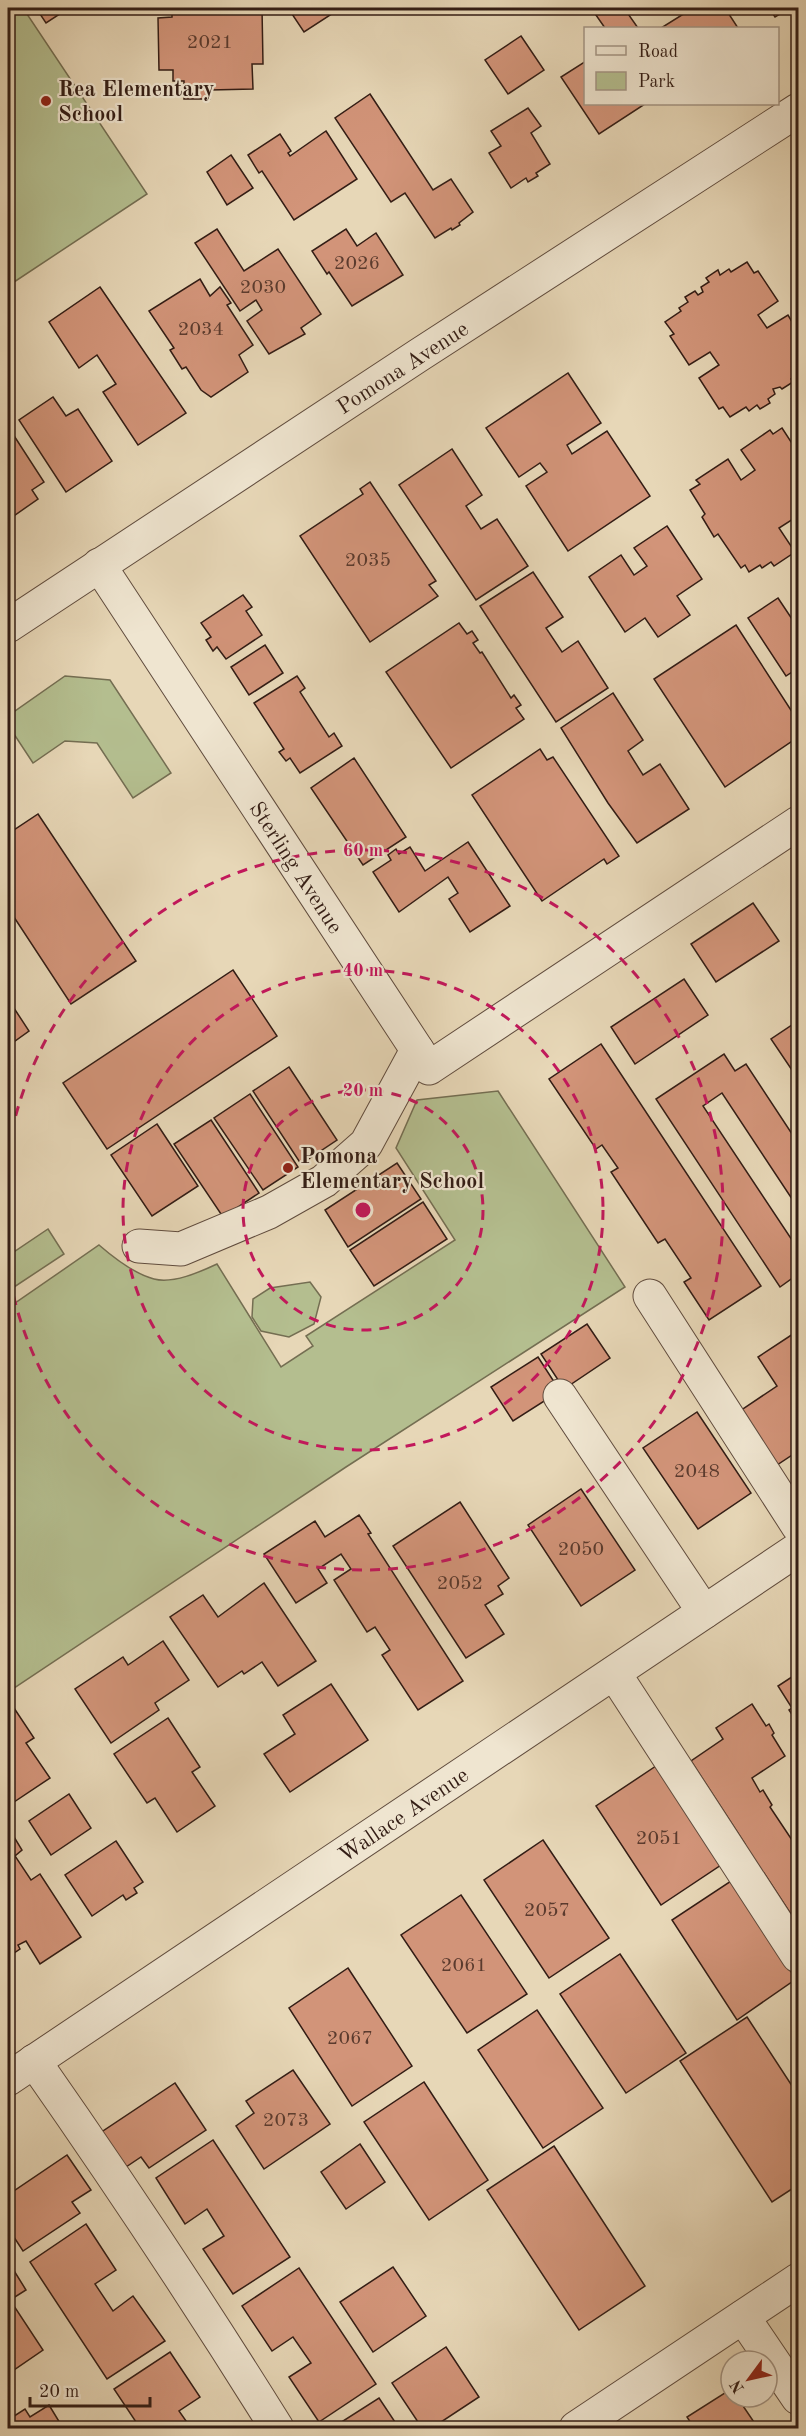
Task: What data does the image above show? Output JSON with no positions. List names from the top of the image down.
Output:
{
  "streets": {
    "street": ["Pomona Avenue", "Sterling Avenue", "Wallace Avenue"]
  },
  "crossings": [
    ["Pomona Avenue", "Sterling Avenue"]
  ],
  "places": ["Rea Elementary School", "Pomona Elementary School"],
  "house_numbers": [
    "2021",
    "2026",
    "2030",
    "2034",
    "2035",
    "2048",
    "2050",
    "2052",
    "2051",
    "2057",
    "2061",
    "2067",
    "2073"
  ],
  "legend": ["Road", "Park"],
  "scale_bar": "20 m",
  "north": "bottom left",
  "rings": ["60 m", "40 m", "20 m"]
}
